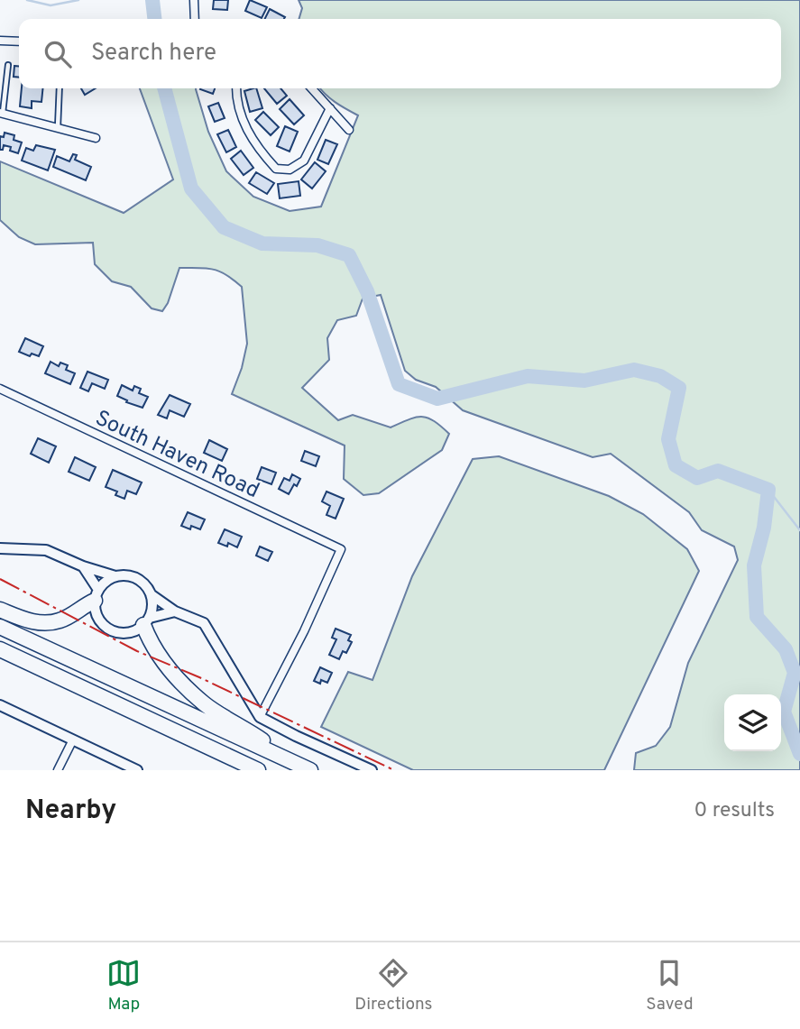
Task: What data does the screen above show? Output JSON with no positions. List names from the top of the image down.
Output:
{
  "streets": {
    "street": ["South Haven Road"]
  },
  "page": {
    "search": "Search here",
    "heading": ["Nearby", "0 results"],
    "nav": ["Map", "Directions", "Saved"]
  }
}
